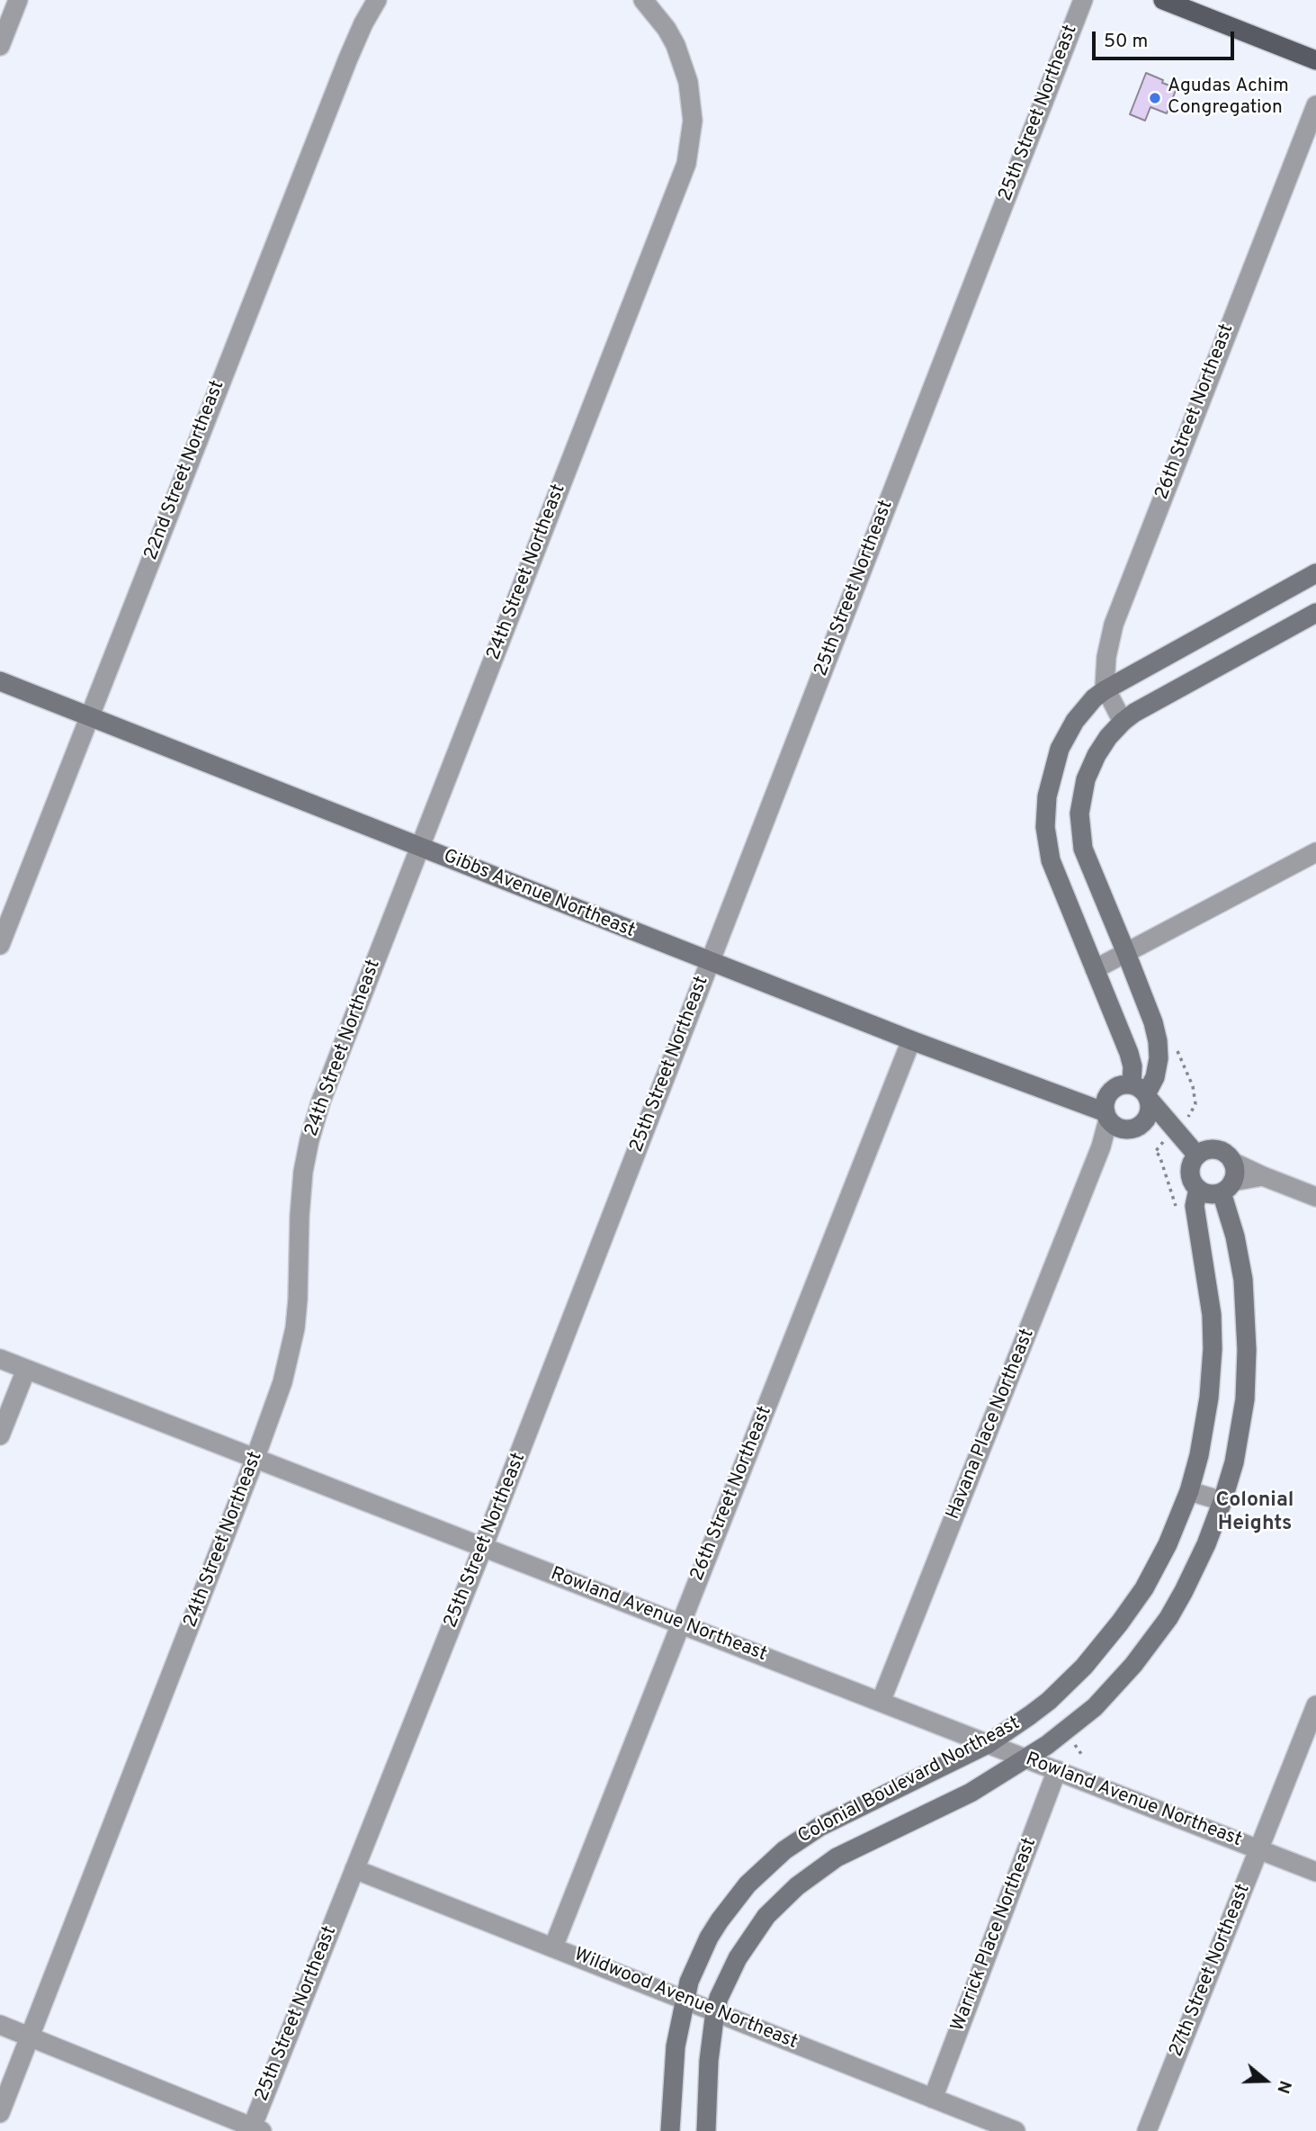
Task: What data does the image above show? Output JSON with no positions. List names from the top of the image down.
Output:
{
  "streets": {
    "street": [
      "25th Street Northeast",
      "26th Street Northeast",
      "22nd Street Northeast",
      "24th Street Northeast",
      "Gibbs Avenue Northeast",
      "Havana Place Northeast",
      "Rowland Avenue Northeast",
      "Colonial Boulevard Northeast",
      "Warrick Place Northeast",
      "27th Street Northeast",
      "Wildwood Avenue Northeast"
    ]
  },
  "crossings": [
    ["25th Street Northeast", "Gibbs Avenue Northeast"],
    ["25th Street Northeast", "Rowland Avenue Northeast"],
    ["25th Street Northeast", "Wildwood Avenue Northeast"],
    ["26th Street Northeast", "Gibbs Avenue Northeast"],
    ["26th Street Northeast", "Rowland Avenue Northeast"],
    ["26th Street Northeast", "Wildwood Avenue Northeast"],
    ["22nd Street Northeast", "Gibbs Avenue Northeast"],
    ["24th Street Northeast", "Gibbs Avenue Northeast"],
    ["24th Street Northeast", "Rowland Avenue Northeast"],
    ["Gibbs Avenue Northeast", "Havana Place Northeast"],
    ["Havana Place Northeast", "Rowland Avenue Northeast"],
    ["Rowland Avenue Northeast", "Colonial Boulevard Northeast"],
    ["Rowland Avenue Northeast", "Warrick Place Northeast"],
    ["Rowland Avenue Northeast", "27th Street Northeast"],
    ["Colonial Boulevard Northeast", "Wildwood Avenue Northeast"],
    ["Warrick Place Northeast", "Wildwood Avenue Northeast"]
  ],
  "districts": ["Colonial Heights"],
  "places": ["Agudas Achim Congregation"],
  "scale_bar": "50 m",
  "north": "right"
}
